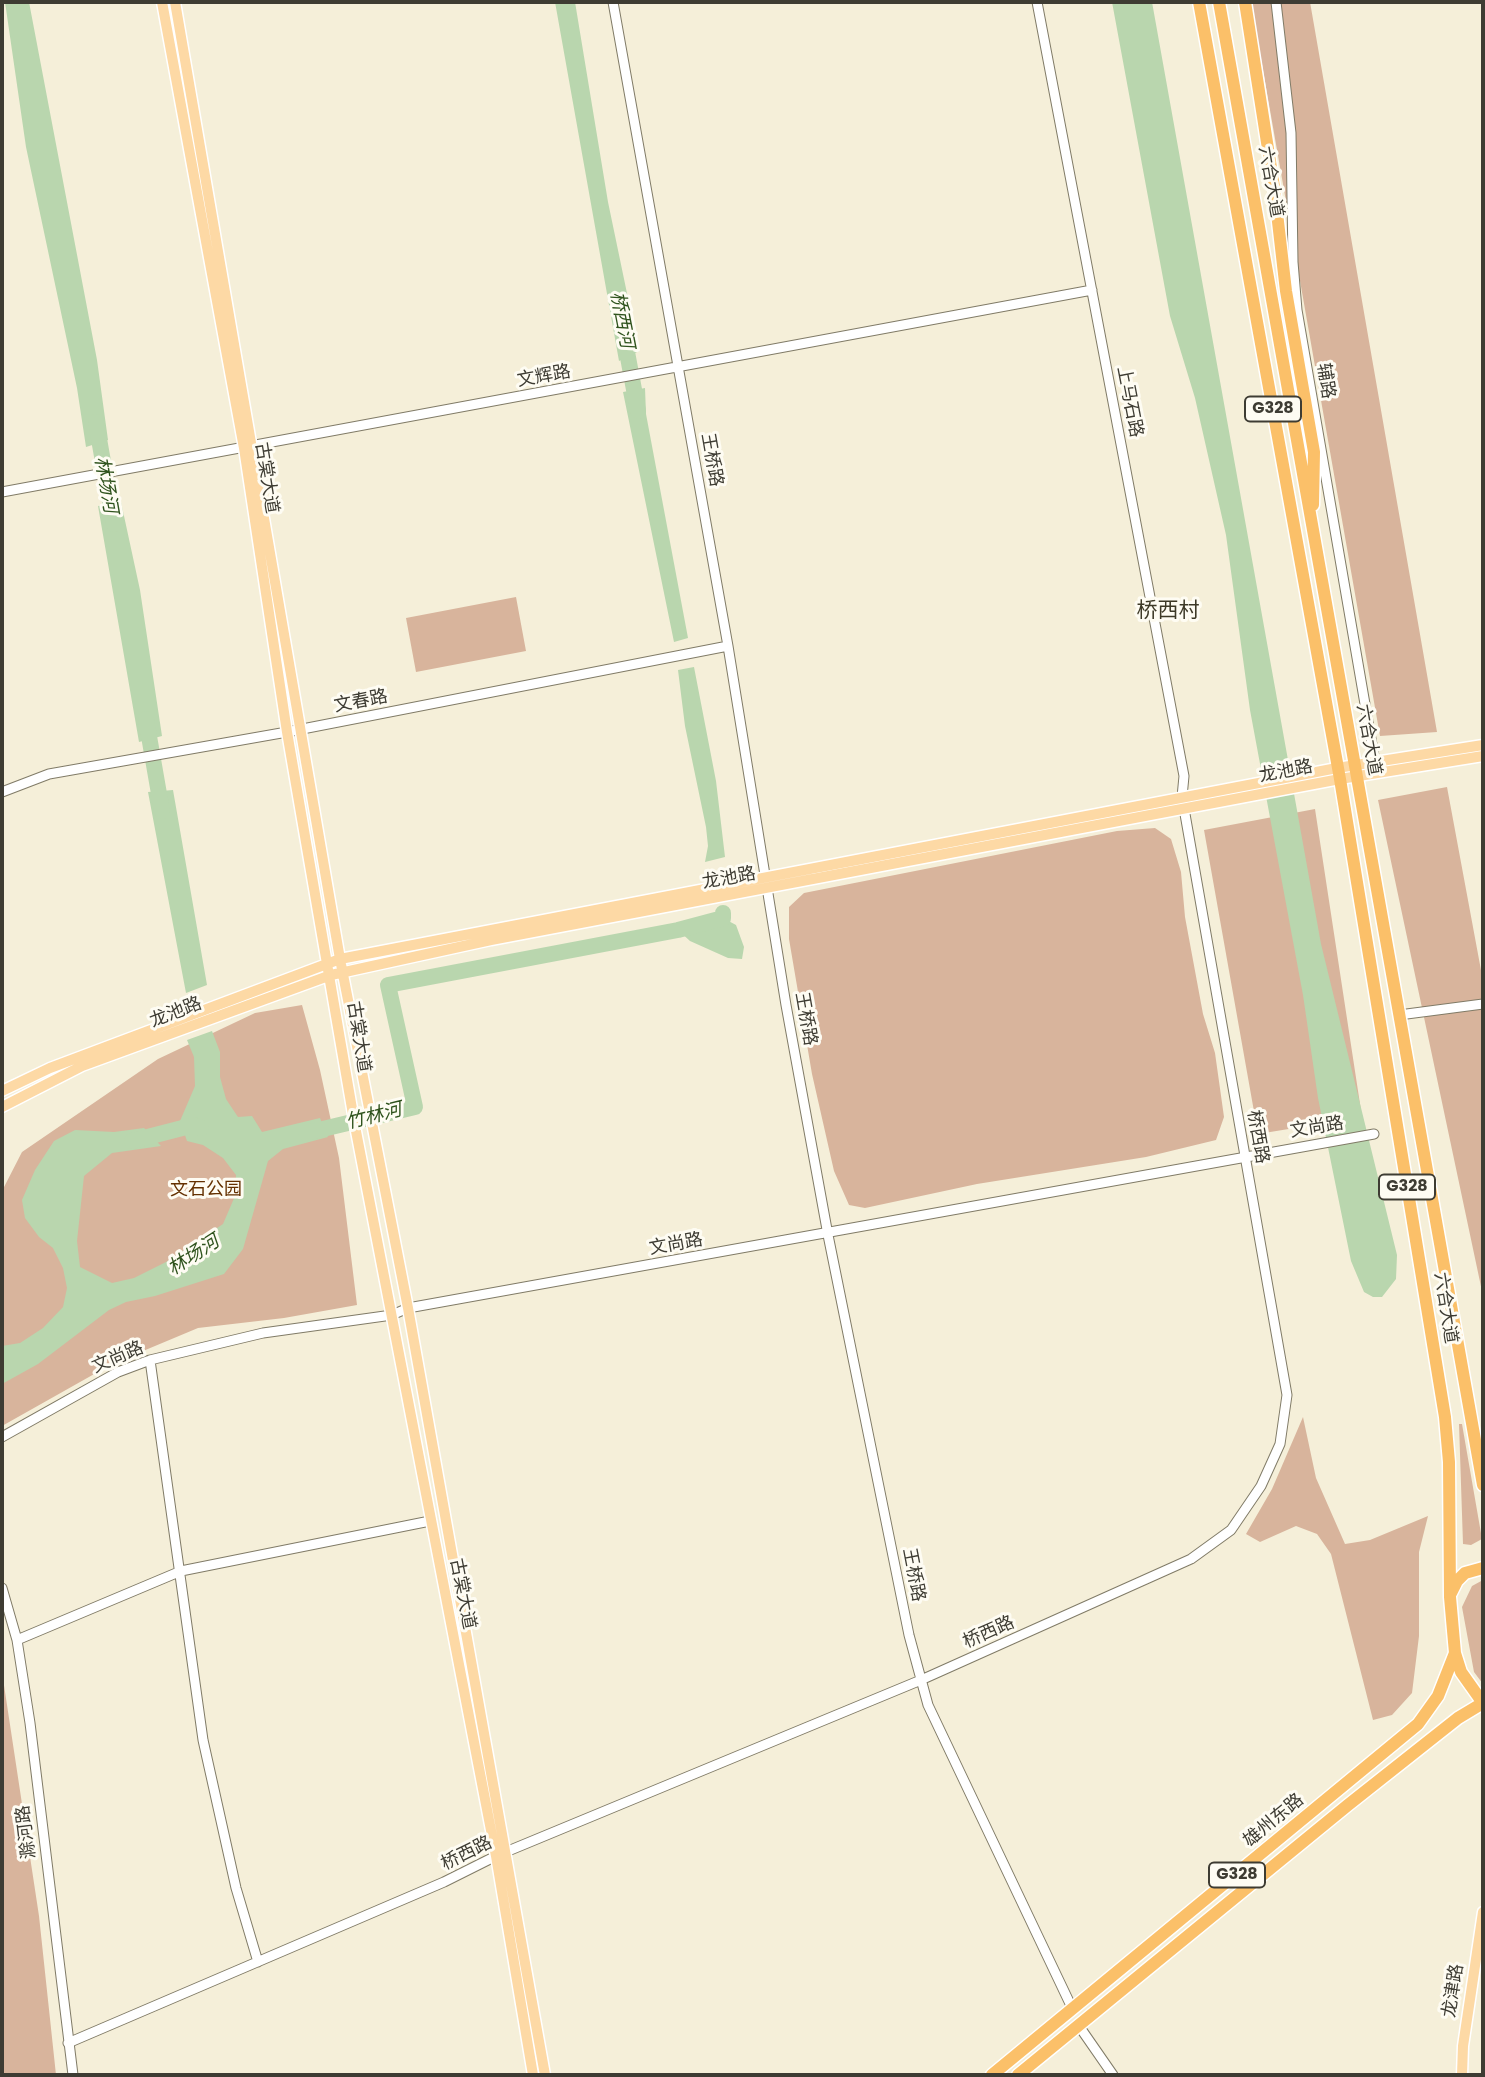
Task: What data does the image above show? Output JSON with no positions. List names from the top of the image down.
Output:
{
  "streets": {
    "highway": ["六合大道", "G328", "雄州东路"],
    "main road": ["古棠大道", "龙池路", "龙津路"],
    "street": [
      "文辉路",
      "辅路",
      "上马石路",
      "王桥路",
      "文春路",
      "文尚路",
      "桥西路",
      "滁河路"
    ]
  },
  "crossings": [
    ["六合大道", "G328"],
    ["六合大道", "龙池路"],
    ["文辉路", "上马石路"],
    ["文辉路", "王桥路"],
    ["文辉路", "古棠大道"],
    ["辅路", "龙池路"],
    ["上马石路", "龙池路"],
    ["上马石路", "桥西路"],
    ["G328", "雄州东路"],
    ["王桥路", "文春路"],
    ["王桥路", "龙池路"],
    ["王桥路", "文尚路"],
    ["王桥路", "桥西路"],
    ["王桥路", "雄州东路"],
    ["古棠大道", "文春路"],
    ["古棠大道", "龙池路"],
    ["古棠大道", "文尚路"],
    ["古棠大道", "桥西路"],
    ["龙池路", "桥西路"],
    ["文尚路", "桥西路"],
    ["桥西路", "滁河路"]
  ],
  "districts": ["桥西村"],
  "water": ["桥西河", "林场河", "竹林河"],
  "parks": ["文石公园"]
}
